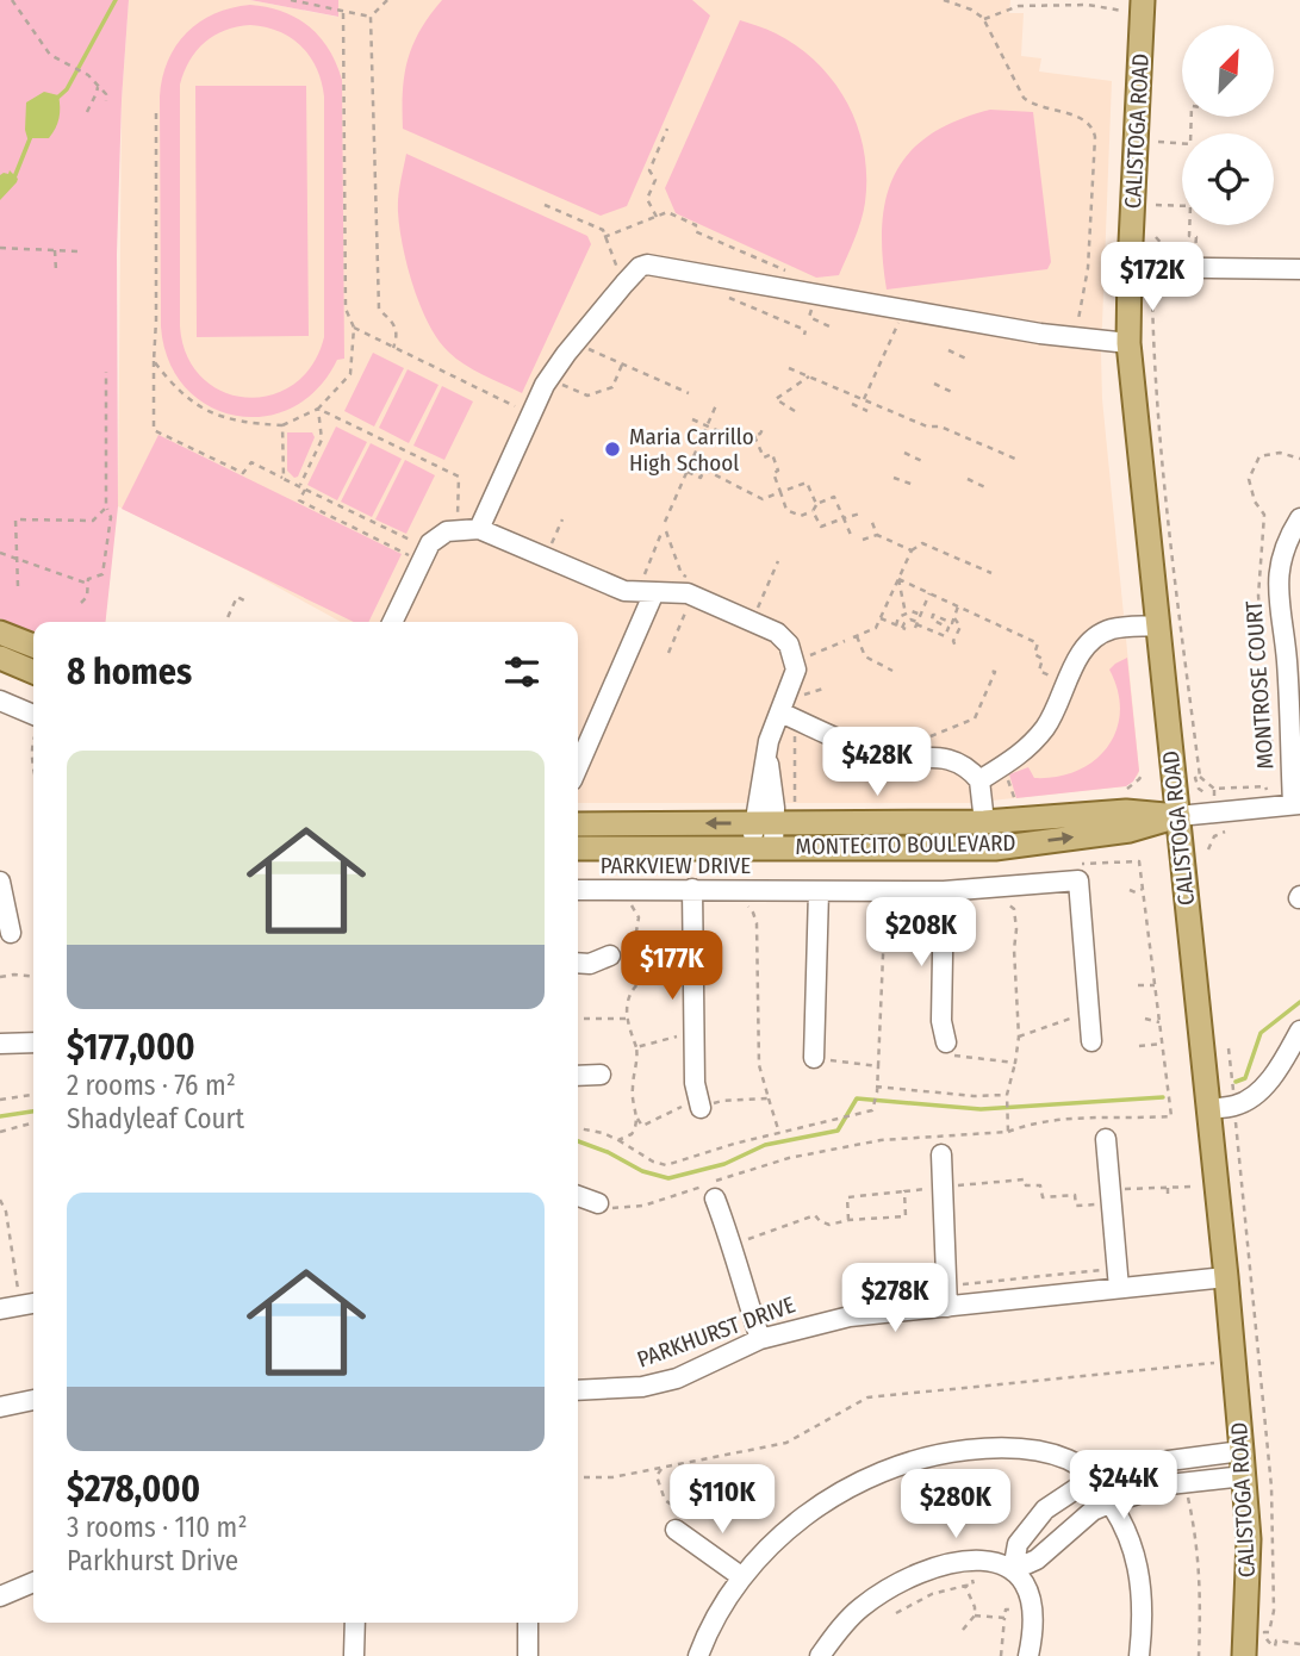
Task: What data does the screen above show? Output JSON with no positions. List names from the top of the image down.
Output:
{
  "streets": {
    "main road": ["CALISTOGA ROAD", "MONTECITO BOULEVARD"],
    "street": ["MONTROSE COURT", "PARKVIEW DRIVE", "PARKHURST DRIVE"]
  },
  "crossings": [
    ["CALISTOGA ROAD", "MONTECITO BOULEVARD"],
    ["CALISTOGA ROAD", "PARKHURST DRIVE"]
  ],
  "places": ["Maria Carrillo High School"],
  "north": "top right",
  "page": {
    "price": [
      "$172K",
      "$428K",
      "$208K",
      "$177K",
      "$278K",
      "$244K",
      "$110K",
      "$280K"
    ],
    "heading": "8 homes",
    "list": [
      {
        "name": "$177,000",
        "note": "2 rooms · 76 m² · Shadyleaf Court"
      },
      {
        "name": "$278,000",
        "note": "3 rooms · 110 m² · Parkhurst Drive"
      }
    ]
  }
}
